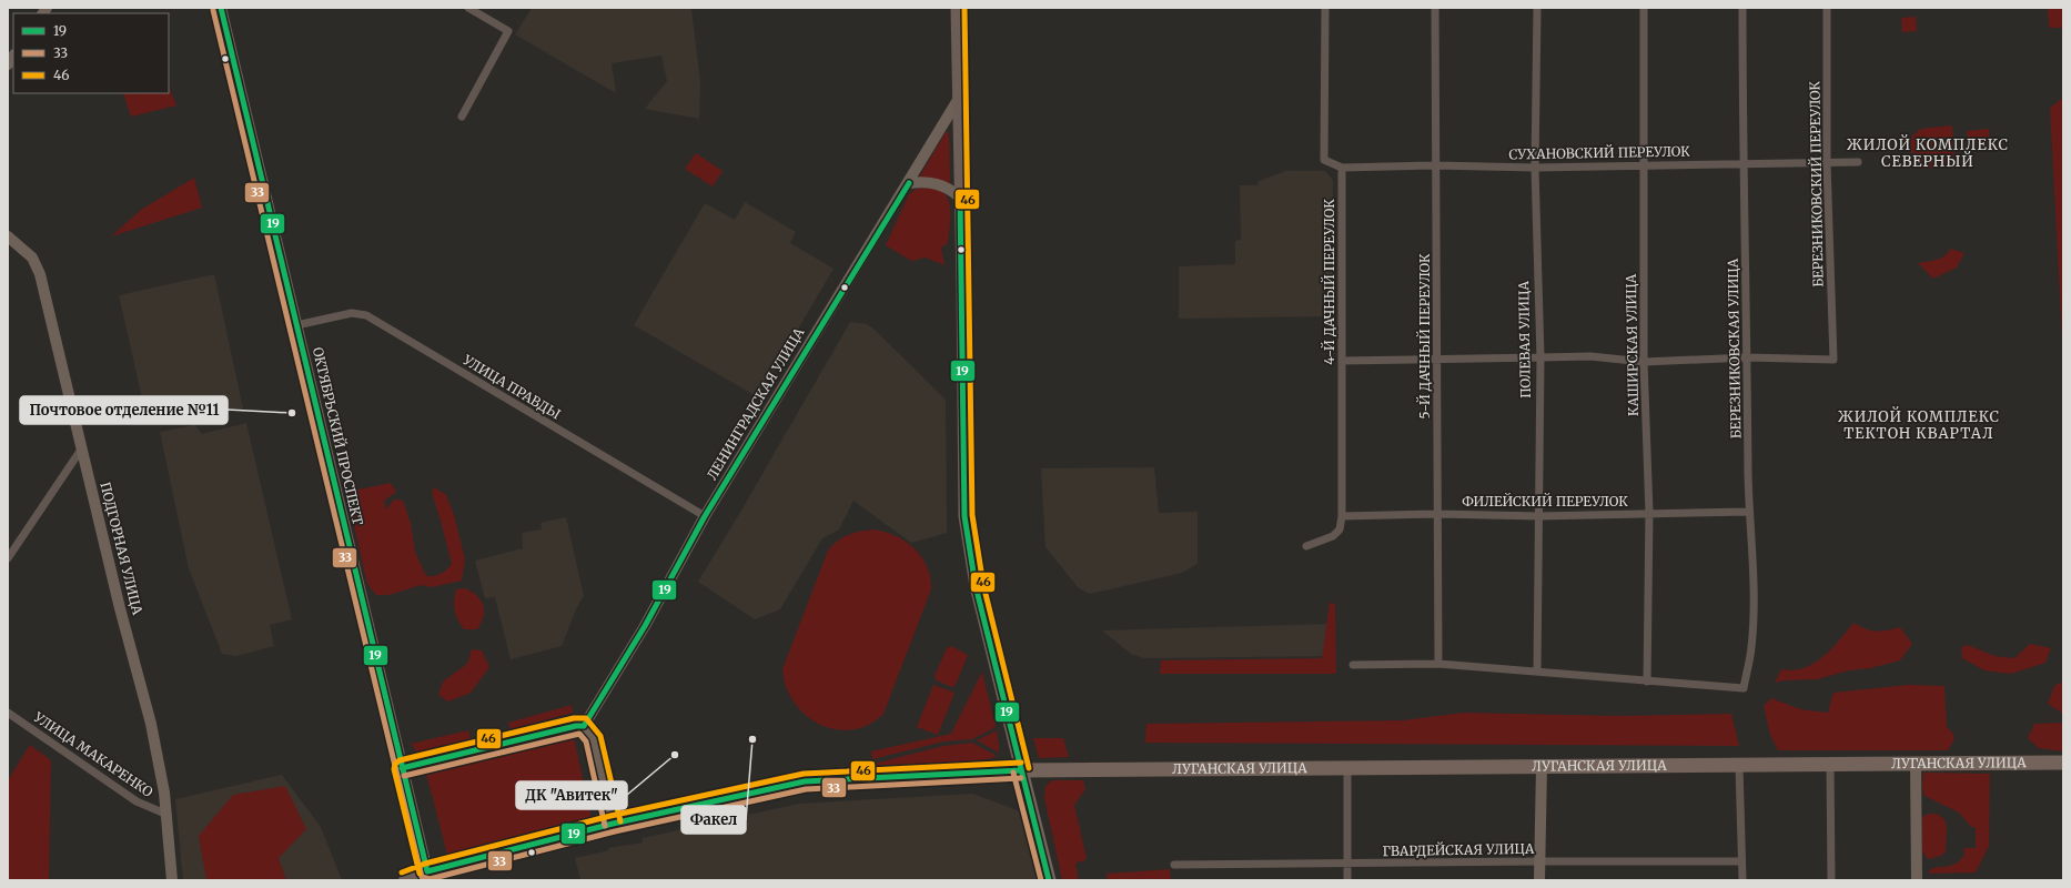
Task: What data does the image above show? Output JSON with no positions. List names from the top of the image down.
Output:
{
  "streets": {
    "highway": ["ЛУГАНСКАЯ УЛИЦА"],
    "main road": ["ЛЕНИНГРАДСКАЯ УЛИЦА", "ОКТЯБРЬСКИЙ ПРОСПЕКТ", "ПОДГОРНАЯ УЛИЦА"],
    "street": [
      "СУХАНОВСКИЙ ПЕРЕУЛОК",
      "БЕРЕЗНИКОВСКИЙ ПЕРЕУЛОК",
      "4-Й ДАЧНЫЙ ПЕРЕУЛОК",
      "5-Й ДАЧНЫЙ ПЕРЕУЛОК",
      "ПОЛЕВАЯ УЛИЦА",
      "КАШИРСКАЯ УЛИЦА",
      "БЕРЕЗНИКОВСКАЯ УЛИЦА",
      "УЛИЦА ПРАВДЫ",
      "ФИЛЕЙСКИЙ ПЕРЕУЛОК",
      "УЛИЦА МАКАРЕНКО",
      "ГВАРДЕЙСКАЯ УЛИЦА"
    ]
  },
  "crossings": [
    ["СУХАНОВСКИЙ ПЕРЕУЛОК", "БЕРЕЗНИКОВСКИЙ ПЕРЕУЛОК"],
    ["СУХАНОВСКИЙ ПЕРЕУЛОК", "4-Й ДАЧНЫЙ ПЕРЕУЛОК"],
    ["СУХАНОВСКИЙ ПЕРЕУЛОК", "5-Й ДАЧНЫЙ ПЕРЕУЛОК"],
    ["СУХАНОВСКИЙ ПЕРЕУЛОК", "ПОЛЕВАЯ УЛИЦА"],
    ["СУХАНОВСКИЙ ПЕРЕУЛОК", "КАШИРСКАЯ УЛИЦА"],
    ["СУХАНОВСКИЙ ПЕРЕУЛОК", "БЕРЕЗНИКОВСКАЯ УЛИЦА"],
    ["БЕРЕЗНИКОВСКИЙ ПЕРЕУЛОК", "БЕРЕЗНИКОВСКАЯ УЛИЦА"],
    ["4-Й ДАЧНЫЙ ПЕРЕУЛОК", "ФИЛЕЙСКИЙ ПЕРЕУЛОК"],
    ["5-Й ДАЧНЫЙ ПЕРЕУЛОК", "ФИЛЕЙСКИЙ ПЕРЕУЛОК"],
    ["ПОЛЕВАЯ УЛИЦА", "ФИЛЕЙСКИЙ ПЕРЕУЛОК"],
    ["КАШИРСКАЯ УЛИЦА", "БЕРЕЗНИКОВСКАЯ УЛИЦА"],
    ["КАШИРСКАЯ УЛИЦА", "ФИЛЕЙСКИЙ ПЕРЕУЛОК"],
    ["БЕРЕЗНИКОВСКАЯ УЛИЦА", "ФИЛЕЙСКИЙ ПЕРЕУЛОК"],
    ["УЛИЦА ПРАВДЫ", "ЛЕНИНГРАДСКАЯ УЛИЦА"],
    ["УЛИЦА ПРАВДЫ", "ОКТЯБРЬСКИЙ ПРОСПЕКТ"],
    ["ОКТЯБРЬСКИЙ ПРОСПЕКТ", "ЛУГАНСКАЯ УЛИЦА"],
    ["ПОДГОРНАЯ УЛИЦА", "УЛИЦА МАКАРЕНКО"]
  ],
  "districts": ["ЖИЛОЙ КОМПЛЕКС СЕВЕРНЫЙ", "ЖИЛОЙ КОМПЛЕКС ТЕКТОН КВАРТАЛ"],
  "places": ["Почтовое отделение №11", "Факел", "ДК \"Авитек\""],
  "lines": ["transit line 19", "transit line 46", "transit line 33"],
  "legend": ["19", "33", "46"]
}
